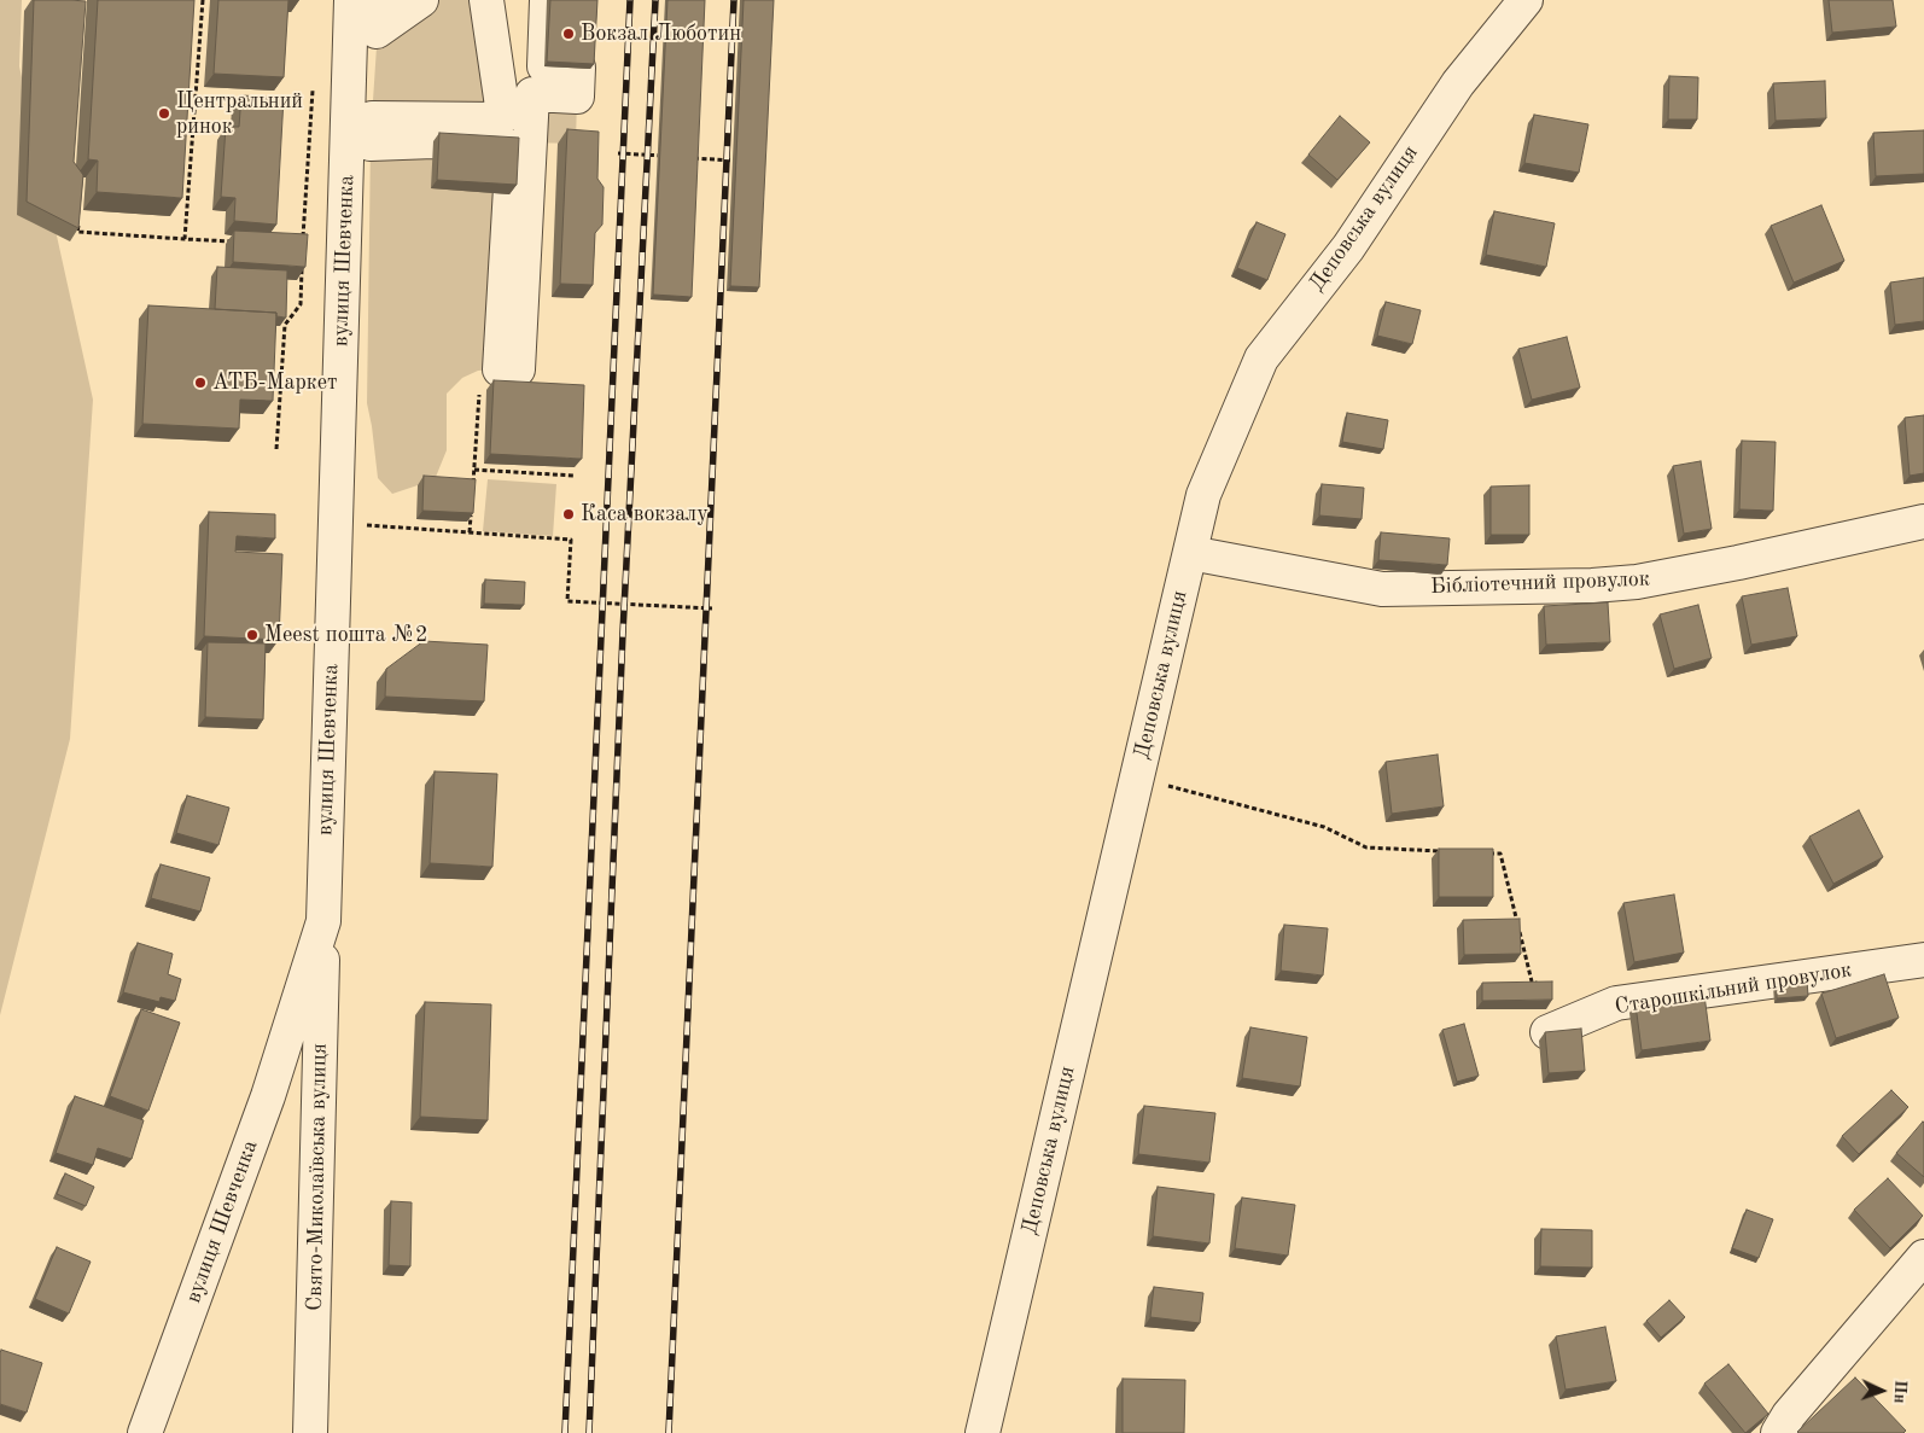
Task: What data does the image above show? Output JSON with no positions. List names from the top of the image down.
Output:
{
  "streets": {
    "street": [
      "Деповська вулиця",
      "вулиця Шевченка",
      "Бібліотечний провулок",
      "Старошкільний провулок",
      "Свято-Миколаївська вулиця"
    ]
  },
  "crossings": [
    ["Деповська вулиця", "Бібліотечний провулок"],
    ["вулиця Шевченка", "Свято-Миколаївська вулиця"]
  ],
  "places": [
    "Вокзал Люботин",
    "Центральний ринок",
    "АТБ-Маркет",
    "Каса вокзалу",
    "Meest пошта №2"
  ],
  "north": "right"
}
